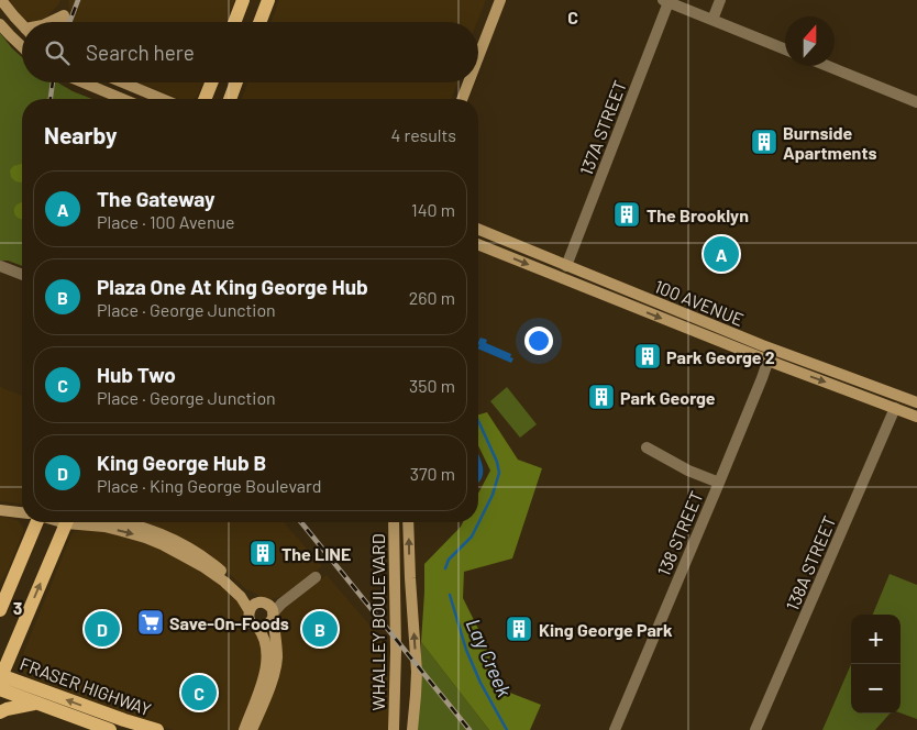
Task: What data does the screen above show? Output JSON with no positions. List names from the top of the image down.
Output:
{
  "streets": {
    "main road": ["100 AVENUE", "WHALLEY BOULEVARD", "FRASER HIGHWAY"],
    "street": ["137A STREET", "138 STREET", "138A STREET"]
  },
  "crossings": [
    ["137A STREET", "100 AVENUE"],
    ["100 AVENUE", "138 STREET"],
    ["100 AVENUE", "138A STREET"]
  ],
  "water": ["Lay Creek"],
  "places": {
    "building": [
      "Burnside Apartments",
      "The Brooklyn",
      "Park George 2",
      "Park George",
      "The LINE",
      "King George Park"
    ],
    "supermarket": ["Save-On-Foods"]
  },
  "north": "top",
  "page": {
    "search": "Search here",
    "heading": ["Nearby", "4 results"],
    "list": [
      {
        "mark": "A",
        "name": "The Gateway",
        "note": "Place · 100 Avenue",
        "value": "140 m"
      },
      {
        "mark": "B",
        "name": "Plaza One At King George Hub",
        "note": "Place · George Junction",
        "value": "260 m"
      },
      {
        "mark": "C",
        "name": "Hub Two",
        "note": "Place · George Junction",
        "value": "350 m"
      },
      {
        "mark": "D",
        "name": "King George Hub B",
        "note": "Place · King George Boulevard",
        "value": "370 m"
      }
    ],
    "pins": [
      "A",
      "B",
      "D",
      "C"
    ],
    "map_buttons": ["+", "−"]
  },
  "grid": {
    "columns": ["C"],
    "rows": ["3"]
  }
}
